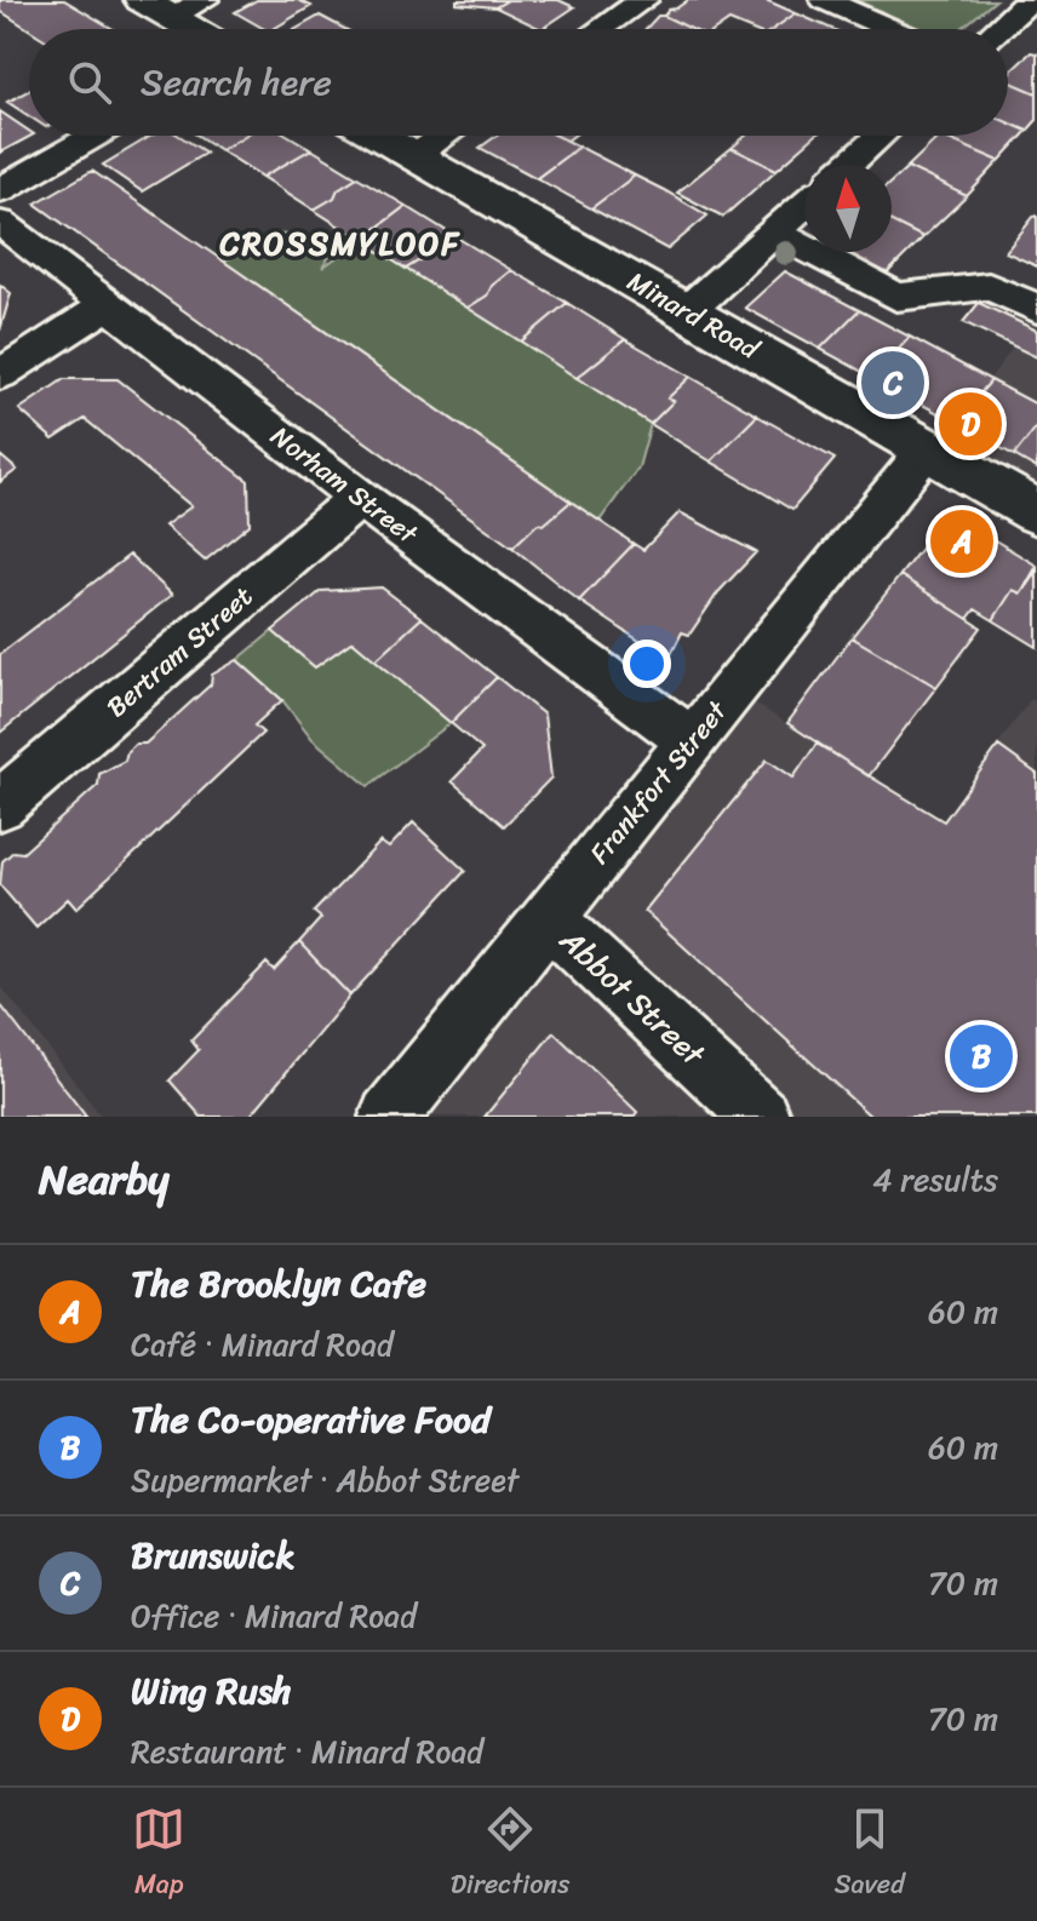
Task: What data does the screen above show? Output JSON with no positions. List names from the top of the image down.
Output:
{
  "streets": {
    "main road": ["Minard Road"],
    "street": [
      "Norham Street",
      "Bertram Street",
      "Frankfort Street",
      "Abbot Street"
    ]
  },
  "crossings": [
    ["Minard Road", "Frankfort Street"],
    ["Norham Street", "Bertram Street"],
    ["Norham Street", "Frankfort Street"],
    ["Frankfort Street", "Abbot Street"]
  ],
  "districts": ["CROSSMYLOOF"],
  "north": "top",
  "page": {
    "search": "Search here",
    "pins": [
      "C",
      "D",
      "A",
      "B"
    ],
    "heading": ["Nearby", "4 results"],
    "list": [
      {
        "mark": "A",
        "name": "The Brooklyn Cafe",
        "note": "Café · Minard Road",
        "value": "60 m"
      },
      {
        "mark": "B",
        "name": "The Co-operative Food",
        "note": "Supermarket · Abbot Street",
        "value": "60 m"
      },
      {
        "mark": "C",
        "name": "Brunswick",
        "note": "Office · Minard Road",
        "value": "70 m"
      },
      {
        "mark": "D",
        "name": "Wing Rush",
        "note": "Restaurant · Minard Road",
        "value": "70 m"
      }
    ],
    "nav": ["Map", "Directions", "Saved"]
  }
}
